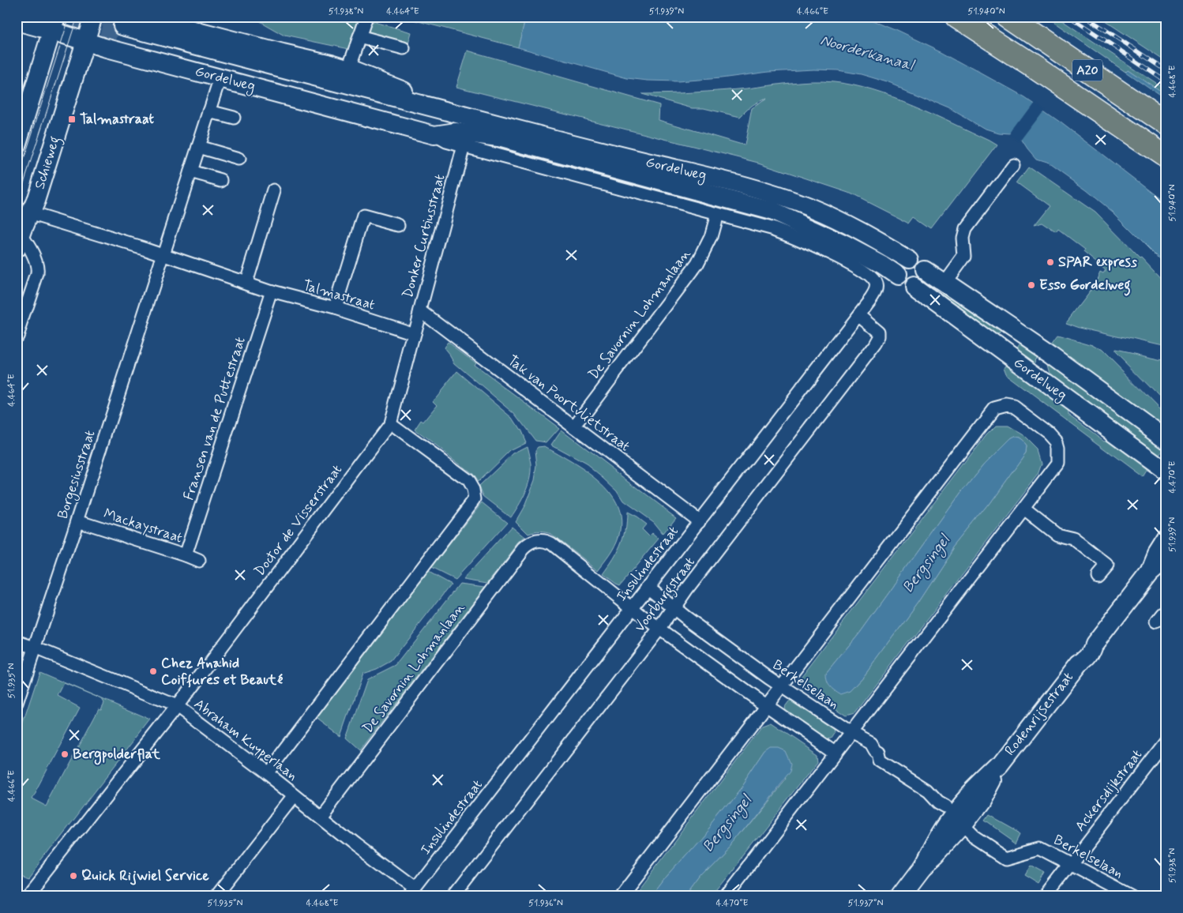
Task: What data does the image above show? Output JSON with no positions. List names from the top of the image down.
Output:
{
  "streets": {
    "highway": ["A20"],
    "main road": ["Gordelweg", "Schieweg", "Rodenrijsestraat"],
    "street": [
      "Donker Curtiusstraat",
      "Talmastraat",
      "De Savornin Lohmanlaan",
      "Tak van Poortvlietstraat",
      "Fransen van de Puttestraat",
      "Borgesiusstraat",
      "Doctor de Visserstraat",
      "Mackaystraat",
      "Insulindestraat",
      "Voorburgstraat",
      "Berkelselaan",
      "Abraham Kuyperlaan",
      "Ackersdijkstraat"
    ]
  },
  "crossings": [
    ["Gordelweg", "Schieweg"],
    ["Gordelweg", "Donker Curtiusstraat"],
    ["Gordelweg", "De Savornin Lohmanlaan"],
    ["Gordelweg", "Borgesiusstraat"],
    ["Gordelweg", "Insulindestraat"],
    ["Schieweg", "Talmastraat"],
    ["Donker Curtiusstraat", "Talmastraat"],
    ["Donker Curtiusstraat", "Tak van Poortvlietstraat"],
    ["Donker Curtiusstraat", "Doctor de Visserstraat"],
    ["Talmastraat", "Fransen van de Puttestraat"],
    ["Talmastraat", "Borgesiusstraat"],
    ["Talmastraat", "Doctor de Visserstraat"],
    ["De Savornin Lohmanlaan", "Tak van Poortvlietstraat"],
    ["De Savornin Lohmanlaan", "Insulindestraat"],
    ["De Savornin Lohmanlaan", "Abraham Kuyperlaan"],
    ["Tak van Poortvlietstraat", "Insulindestraat"],
    ["Fransen van de Puttestraat", "Mackaystraat"],
    ["Borgesiusstraat", "Mackaystraat"],
    ["Borgesiusstraat", "Abraham Kuyperlaan"],
    ["Doctor de Visserstraat", "Abraham Kuyperlaan"],
    ["Insulindestraat", "Voorburgstraat"],
    ["Insulindestraat", "Berkelselaan"],
    ["Insulindestraat", "Abraham Kuyperlaan"],
    ["Voorburgstraat", "Berkelselaan"],
    ["Berkelselaan", "Rodenrijsestraat"],
    ["Berkelselaan", "Ackersdijkstraat"]
  ],
  "water": ["Noorderkanaal", "Bergsingel"],
  "places": {
    "transit": ["Talmastraat"],
    "other": [
      "SPAR express",
      "Esso Gordelweg",
      "Chez Anahid Coiffures et Beauté",
      "Bergpolderflat",
      "Quick Rijwiel Service"
    ]
  },
  "coordinates": [
    "51.938°N",
    "4.464°E",
    "51.939°N",
    "4.466°E",
    "51.940°N",
    "4.468°E",
    "4.470°E",
    "51.935°N",
    "51.936°N",
    "51.937°N"
  ]
}
